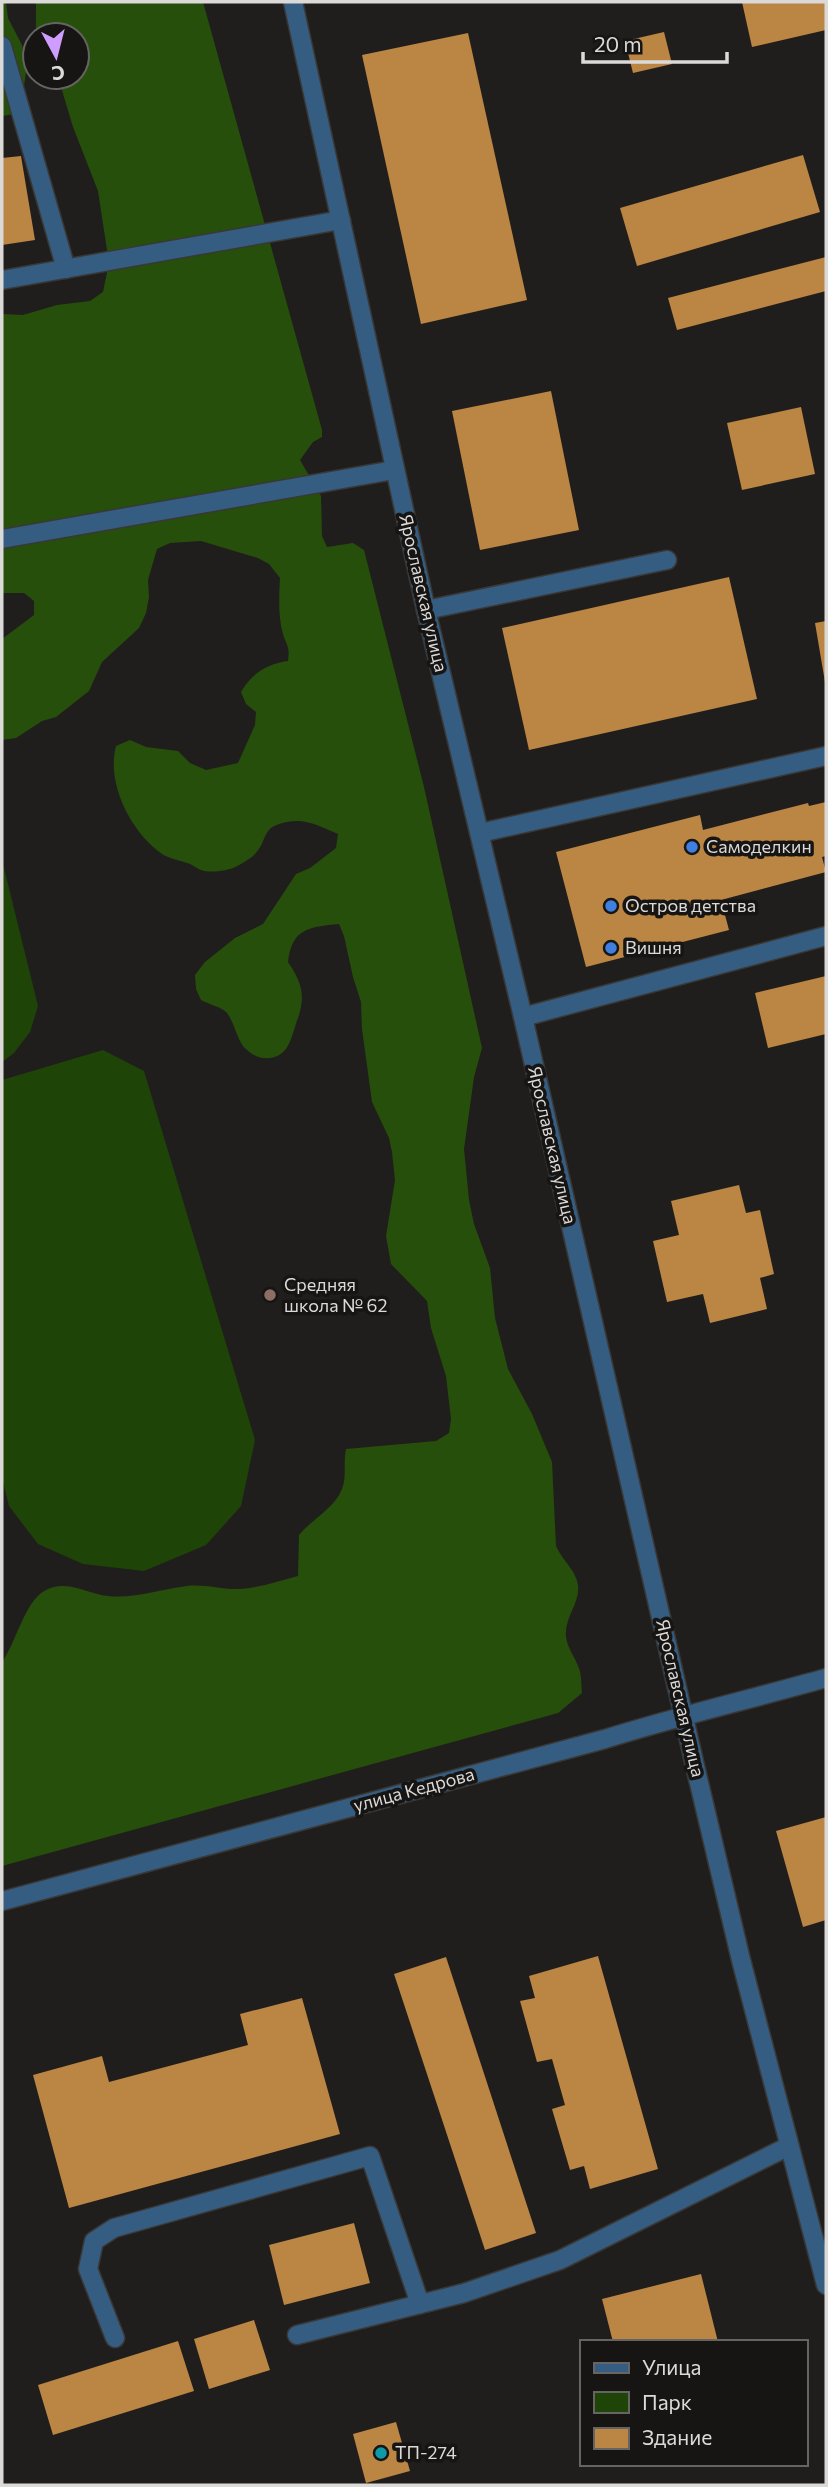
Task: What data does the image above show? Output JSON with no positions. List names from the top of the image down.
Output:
{
  "streets": {
    "street": ["Ярославская улица", "улица Кедрова"]
  },
  "crossings": [
    ["Ярославская улица", "улица Кедрова"]
  ],
  "places": [
    "Самоделкин",
    "Остров детства",
    "Вишня",
    "Средняя школа № 62",
    "ТП-274"
  ],
  "legend": ["Улица", "Парк", "Здание"],
  "scale_bar": "20 m",
  "north": "bottom"
}
